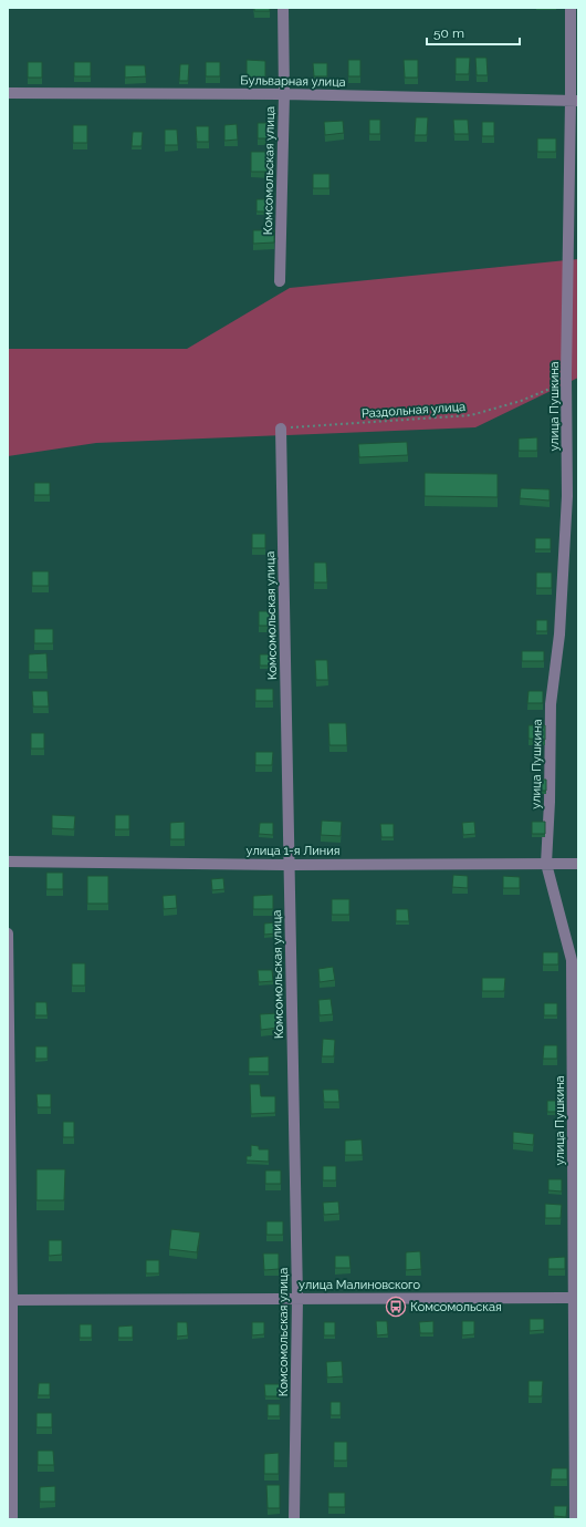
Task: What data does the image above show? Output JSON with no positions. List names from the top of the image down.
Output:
{
  "streets": {
    "street": [
      "Бульварная улица",
      "Комсомольская улица",
      "улица Пушкина",
      "улица 1-я Линия",
      "улица Малиновского"
    ],
    "path": ["Раздольная улица"]
  },
  "crossings": [
    ["Бульварная улица", "Комсомольская улица"],
    ["Бульварная улица", "улица Пушкина"],
    ["Комсомольская улица", "Раздольная улица"],
    ["Комсомольская улица", "улица 1-я Линия"],
    ["Комсомольская улица", "улица Малиновского"],
    ["улица Пушкина", "Раздольная улица"],
    ["улица Пушкина", "улица 1-я Линия"],
    ["улица Пушкина", "улица Малиновского"]
  ],
  "places": {
    "bus stop": ["Комсомольская"]
  },
  "scale_bar": "50 m"
}
